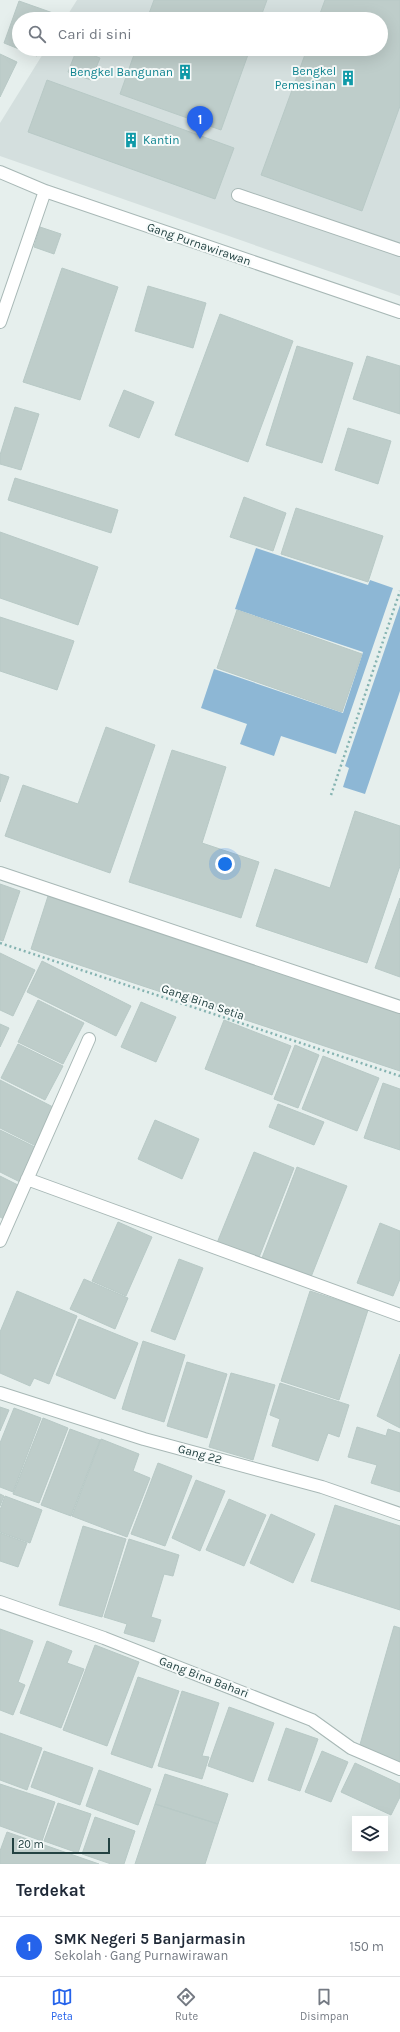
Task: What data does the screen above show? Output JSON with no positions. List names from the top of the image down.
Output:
{
  "streets": {
    "street": ["Gang Purnawirawan", "Gang 22", "Gang Bina Bahari"],
    "path": ["Gang Bina Setia"]
  },
  "places": {
    "building": ["Bengkel Bangunan", "Bengkel Pemesinan", "Kantin"]
  },
  "scale_bar": "20 m",
  "page": {
    "search": "Cari di sini",
    "pins": "1",
    "scale": "20 m",
    "heading": "Terdekat",
    "list": [
      {
        "mark": "1",
        "name": "SMK Negeri 5 Banjarmasin",
        "note": "Sekolah · Gang Purnawirawan",
        "value": "150 m"
      }
    ],
    "nav": ["Peta", "Rute", "Disimpan"]
  }
}
